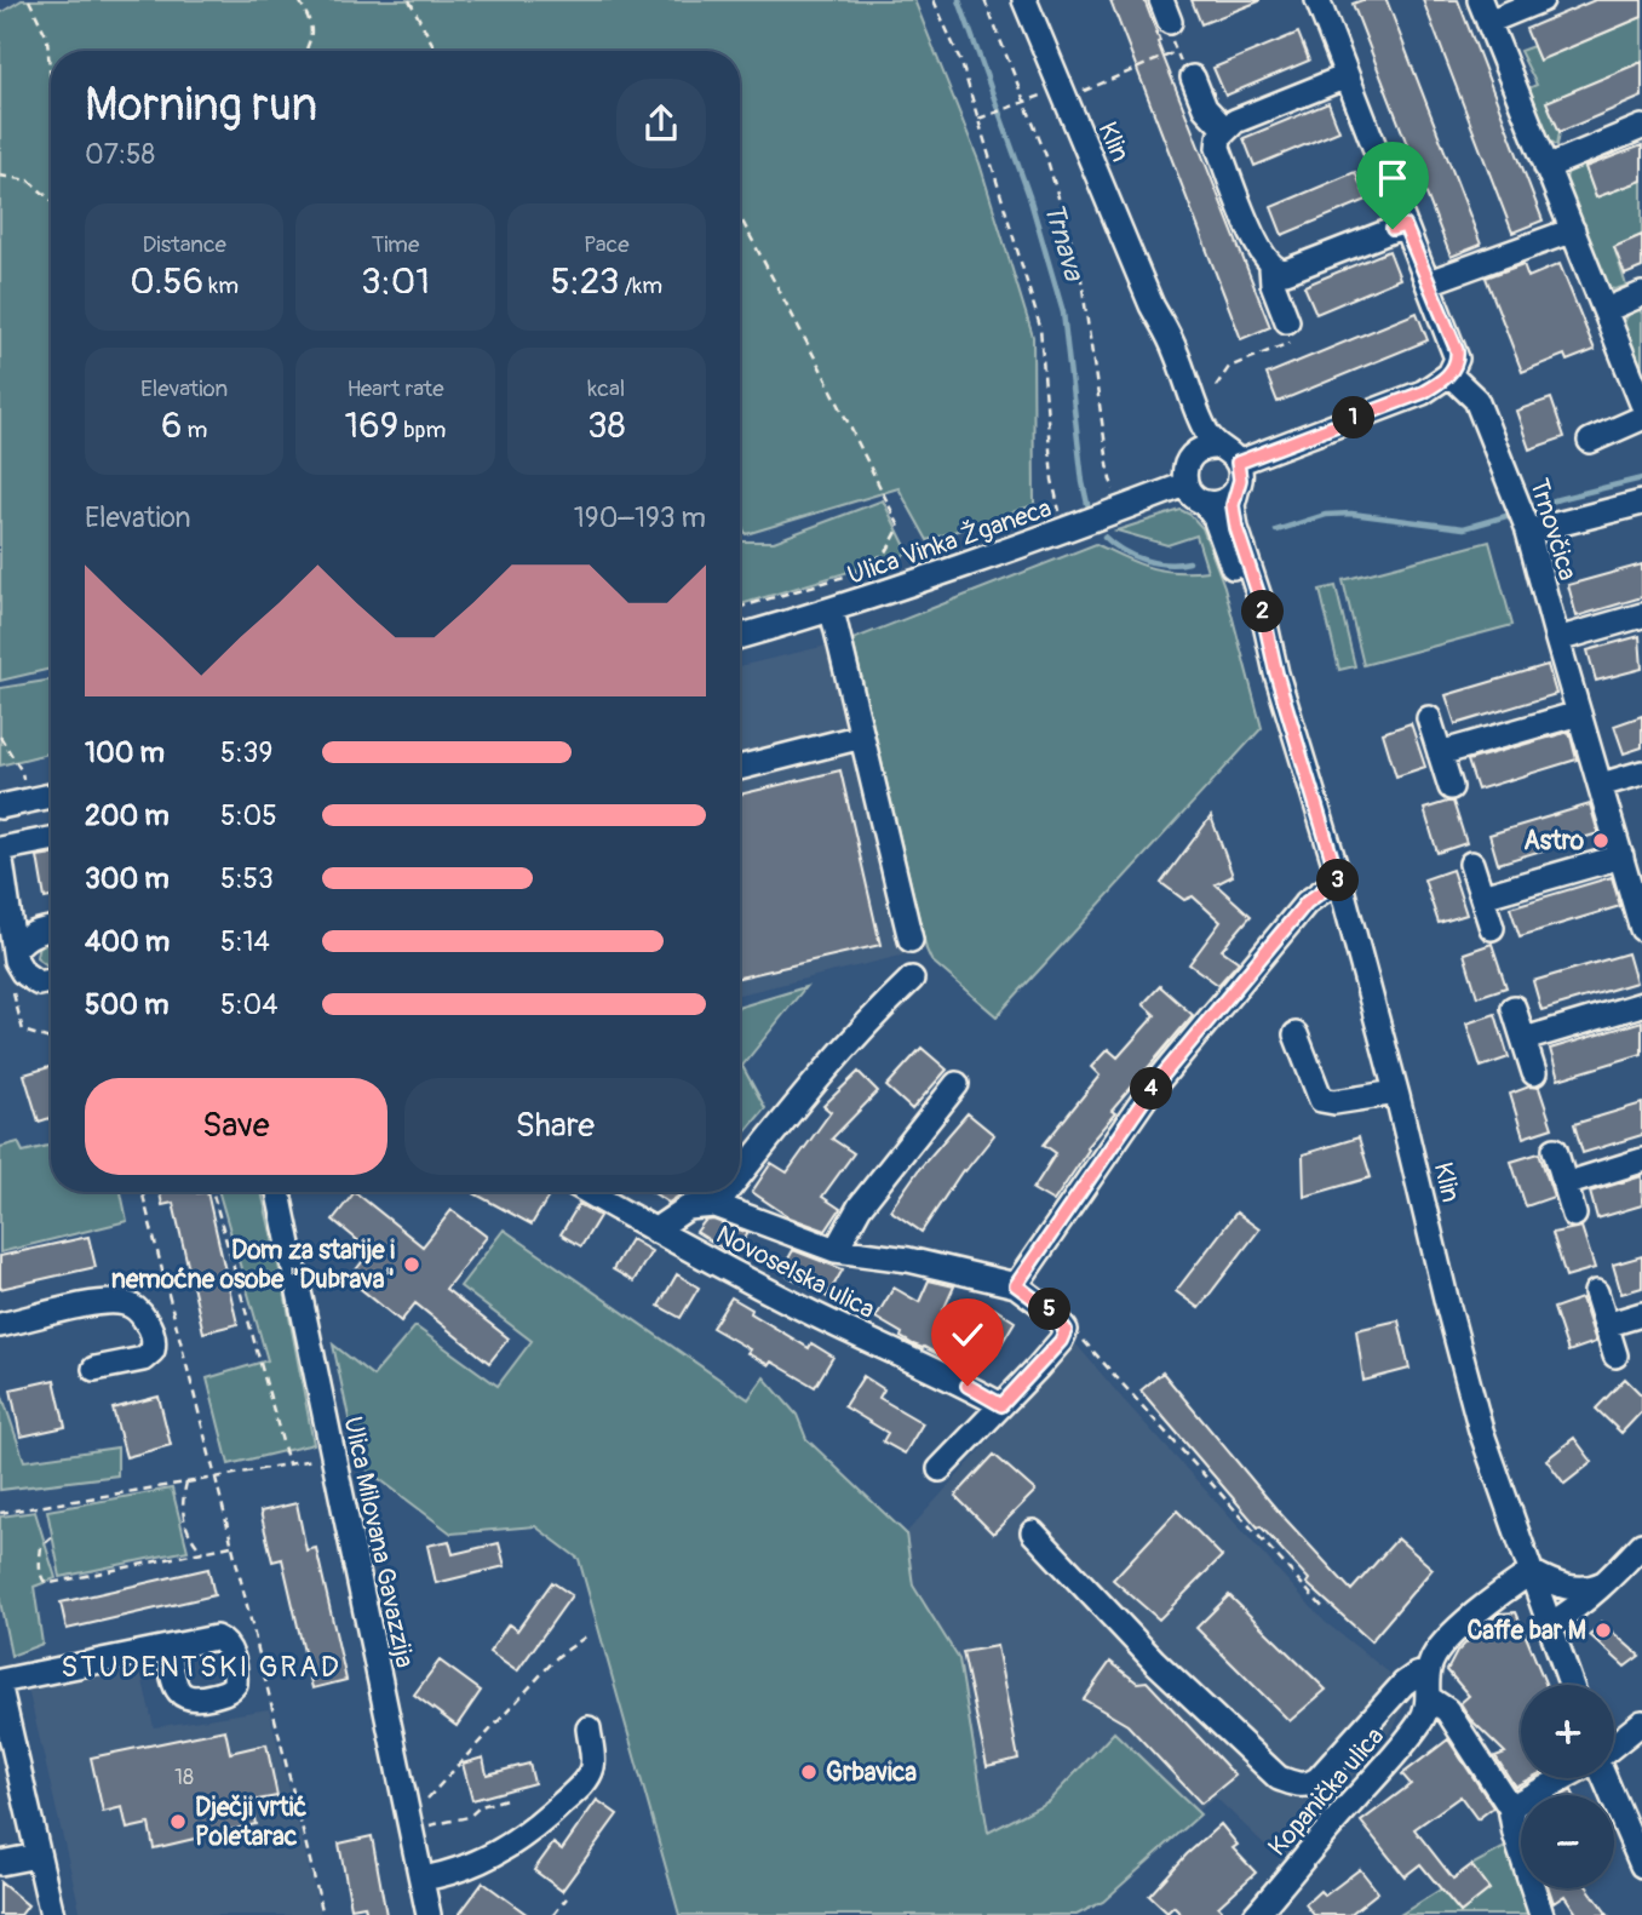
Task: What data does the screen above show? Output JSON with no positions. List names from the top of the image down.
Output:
{
  "streets": {
    "street": [
      "Klin",
      "Trnovčica",
      "Ulica Vinka Žganeca",
      "Novoselska ulica",
      "Ulica Milovana Gavazzija",
      "Kopanička ulica"
    ]
  },
  "crossings": [
    ["Klin", "Ulica Vinka Žganeca"]
  ],
  "districts": ["STUDENTSKI GRAD"],
  "water": ["Trnava"],
  "places": [
    "Astro",
    "Dom za starije i nemoćne osobe \"Dubrava\"",
    "Caffe bar M",
    "Grbavica",
    "Dječji vrtić Poletarac"
  ],
  "house_numbers": ["18"],
  "page": {
    "heading": ["Morning run", "07:58"],
    "stats": [
      ["Distance", "0.56 km"],
      ["Time", "3:01"],
      ["Pace", "5:23 /km"],
      ["Elevation", "6 m"],
      ["Heart rate", "169 bpm"],
      ["kcal", "38"]
    ],
    "pins": [
      "1",
      "2",
      "3",
      "4",
      "5"
    ],
    "chart": ["Elevation", "190–193 m"],
    "list": [
      {
        "name": "100 m",
        "note": "5:39"
      },
      {
        "name": "200 m",
        "note": "5:05"
      },
      {
        "name": "300 m",
        "note": "5:53"
      },
      {
        "name": "400 m",
        "note": "5:14"
      },
      {
        "name": "500 m",
        "note": "5:04"
      }
    ],
    "buttons": ["Save", "Share"],
    "map_buttons": ["+", "−"]
  }
}
